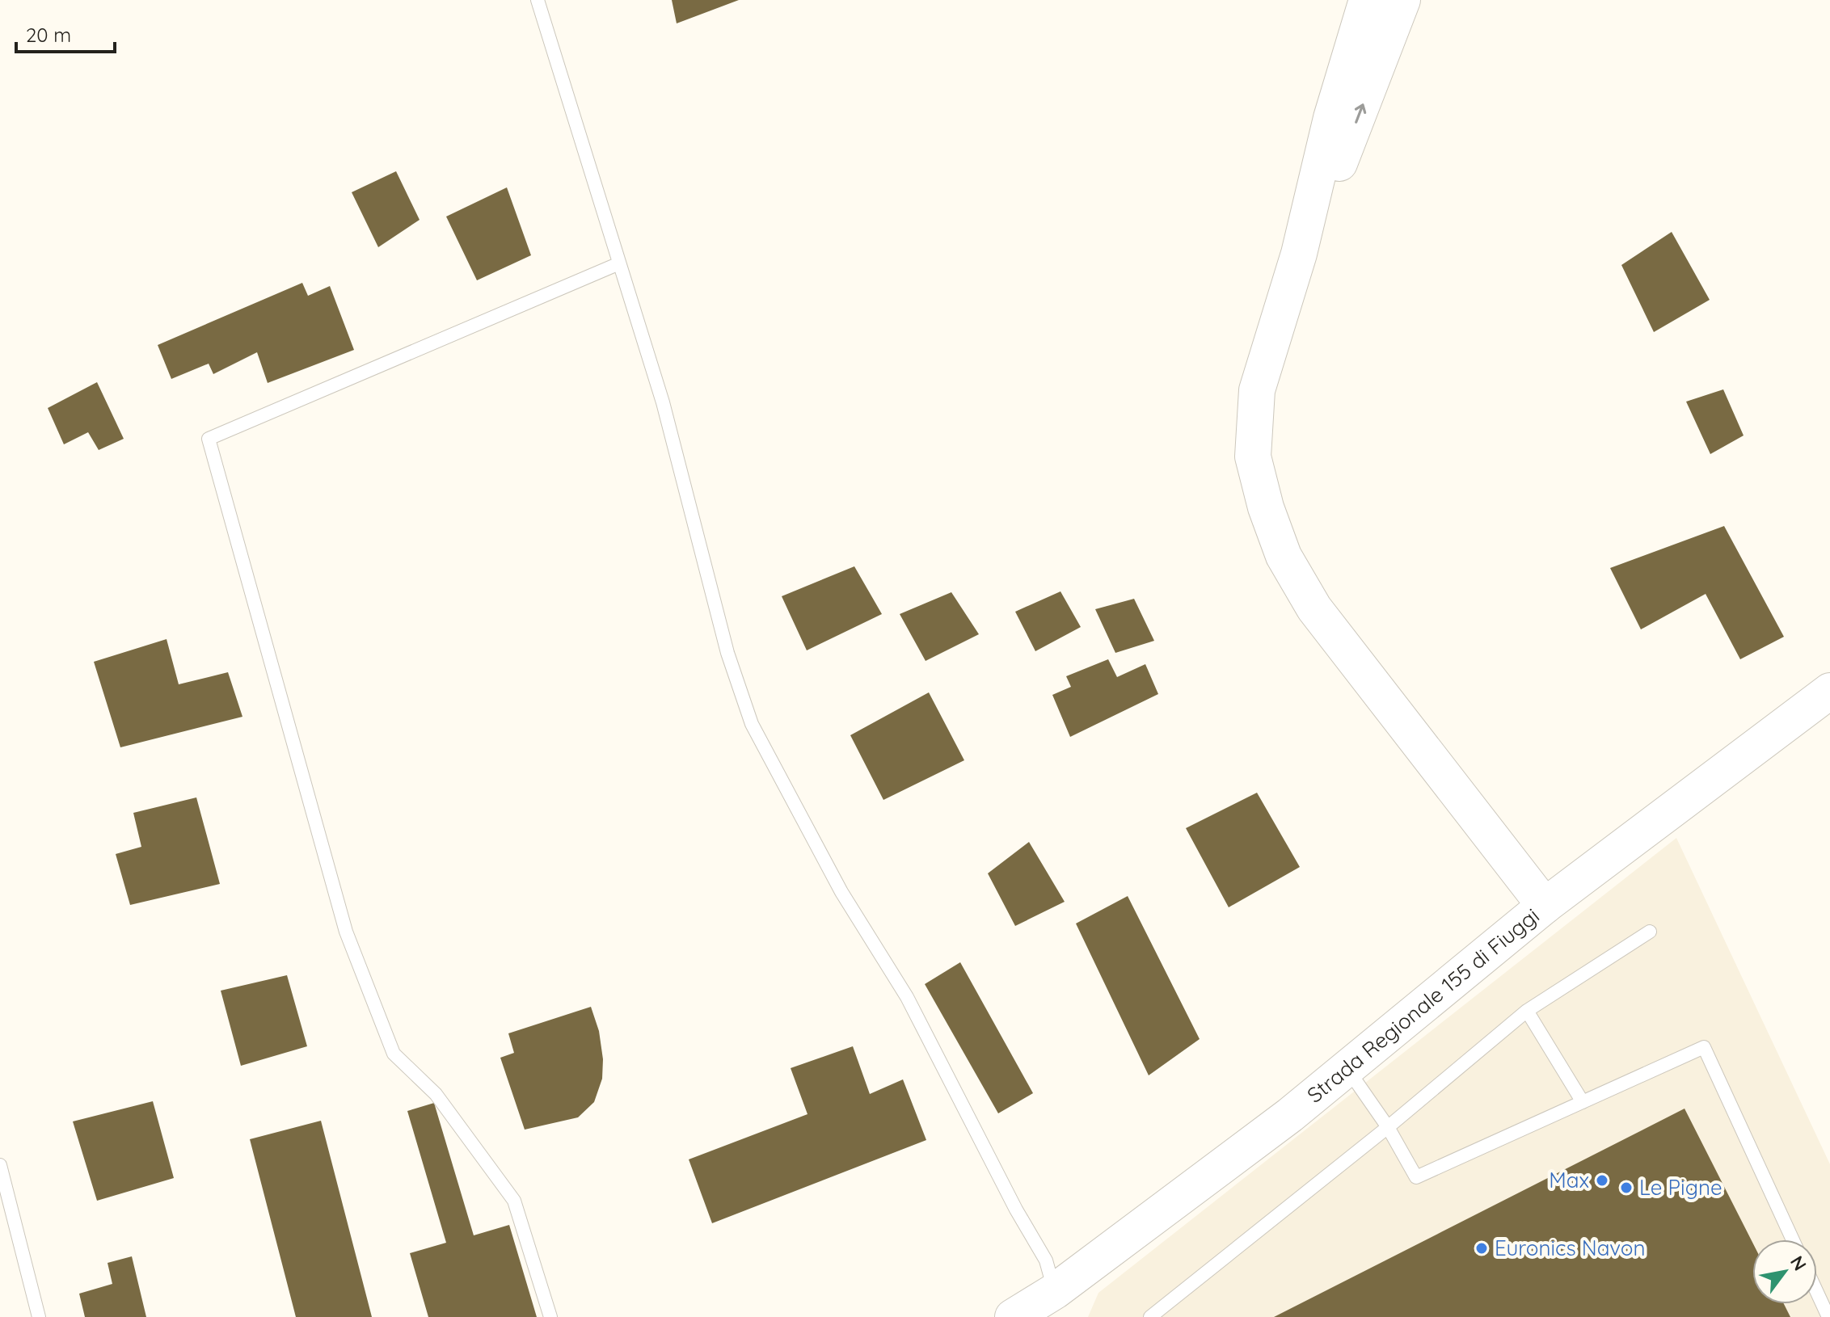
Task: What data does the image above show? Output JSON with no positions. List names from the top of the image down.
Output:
{
  "streets": {
    "main road": ["Strada Regionale 155 di Fiuggi"]
  },
  "places": ["Max", "Le Pigne", "Euronics Navon"],
  "scale_bar": "20 m",
  "north": "top right"
}
